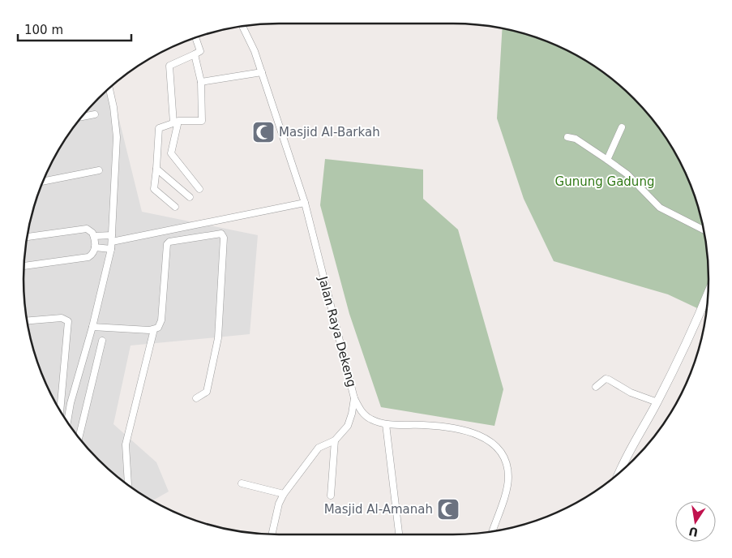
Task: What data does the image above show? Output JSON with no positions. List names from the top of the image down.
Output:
{
  "streets": {
    "street": ["Jalan Raya Dekeng"]
  },
  "parks": ["Gunung Gadung"],
  "places": {
    "mosque": ["Masjid Al-Barkah", "Masjid Al-Amanah"]
  },
  "scale_bar": "100 m",
  "north": "bottom"
}
